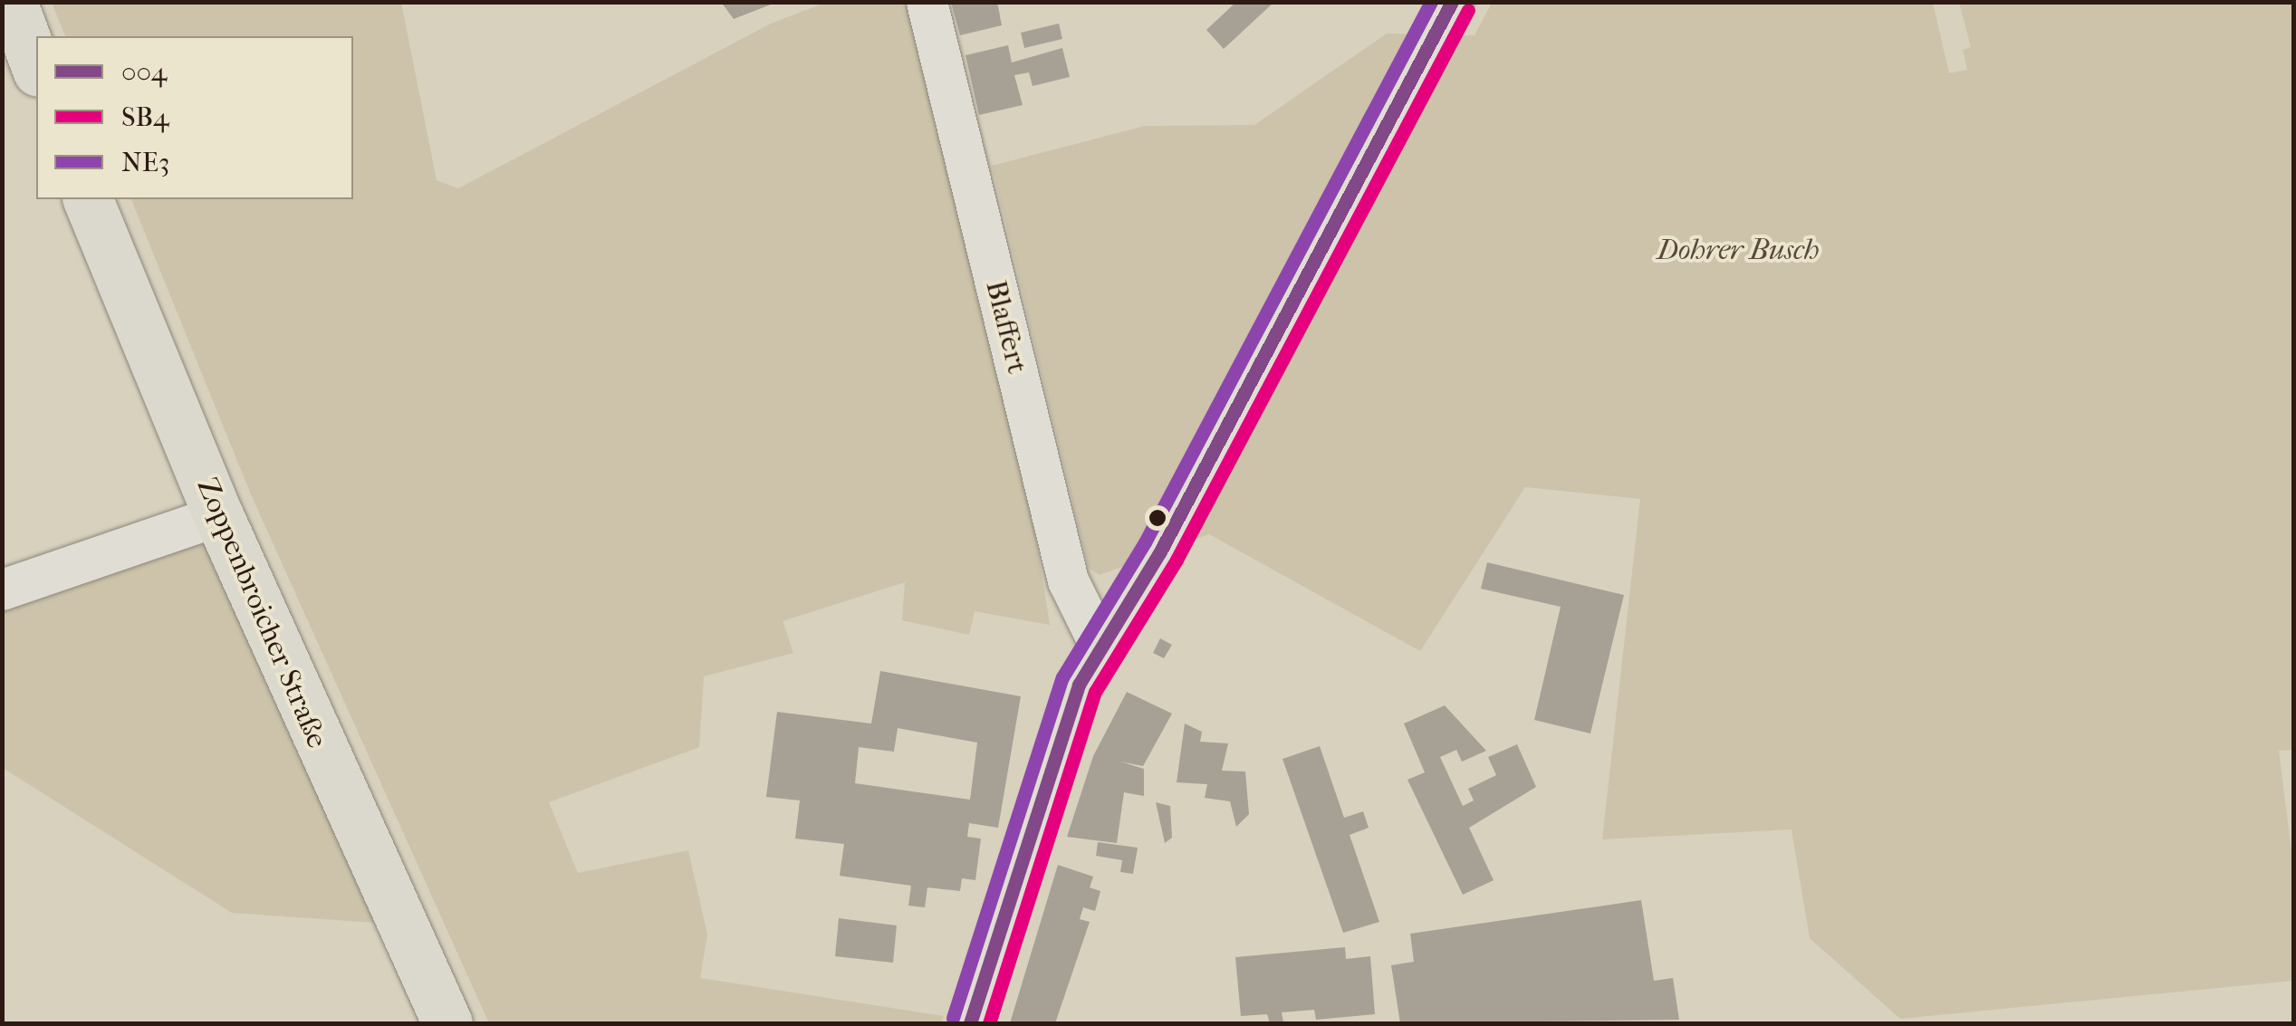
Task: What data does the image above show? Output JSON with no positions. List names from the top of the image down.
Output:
{
  "streets": {
    "main road": ["Zoppenbroicher Straße"],
    "street": ["Blaffert"]
  },
  "parks": ["Dohrer Busch"],
  "lines": ["transit line 004", "transit line NE3", "transit line SB4"],
  "legend": ["004", "SB4", "NE3"]
}
